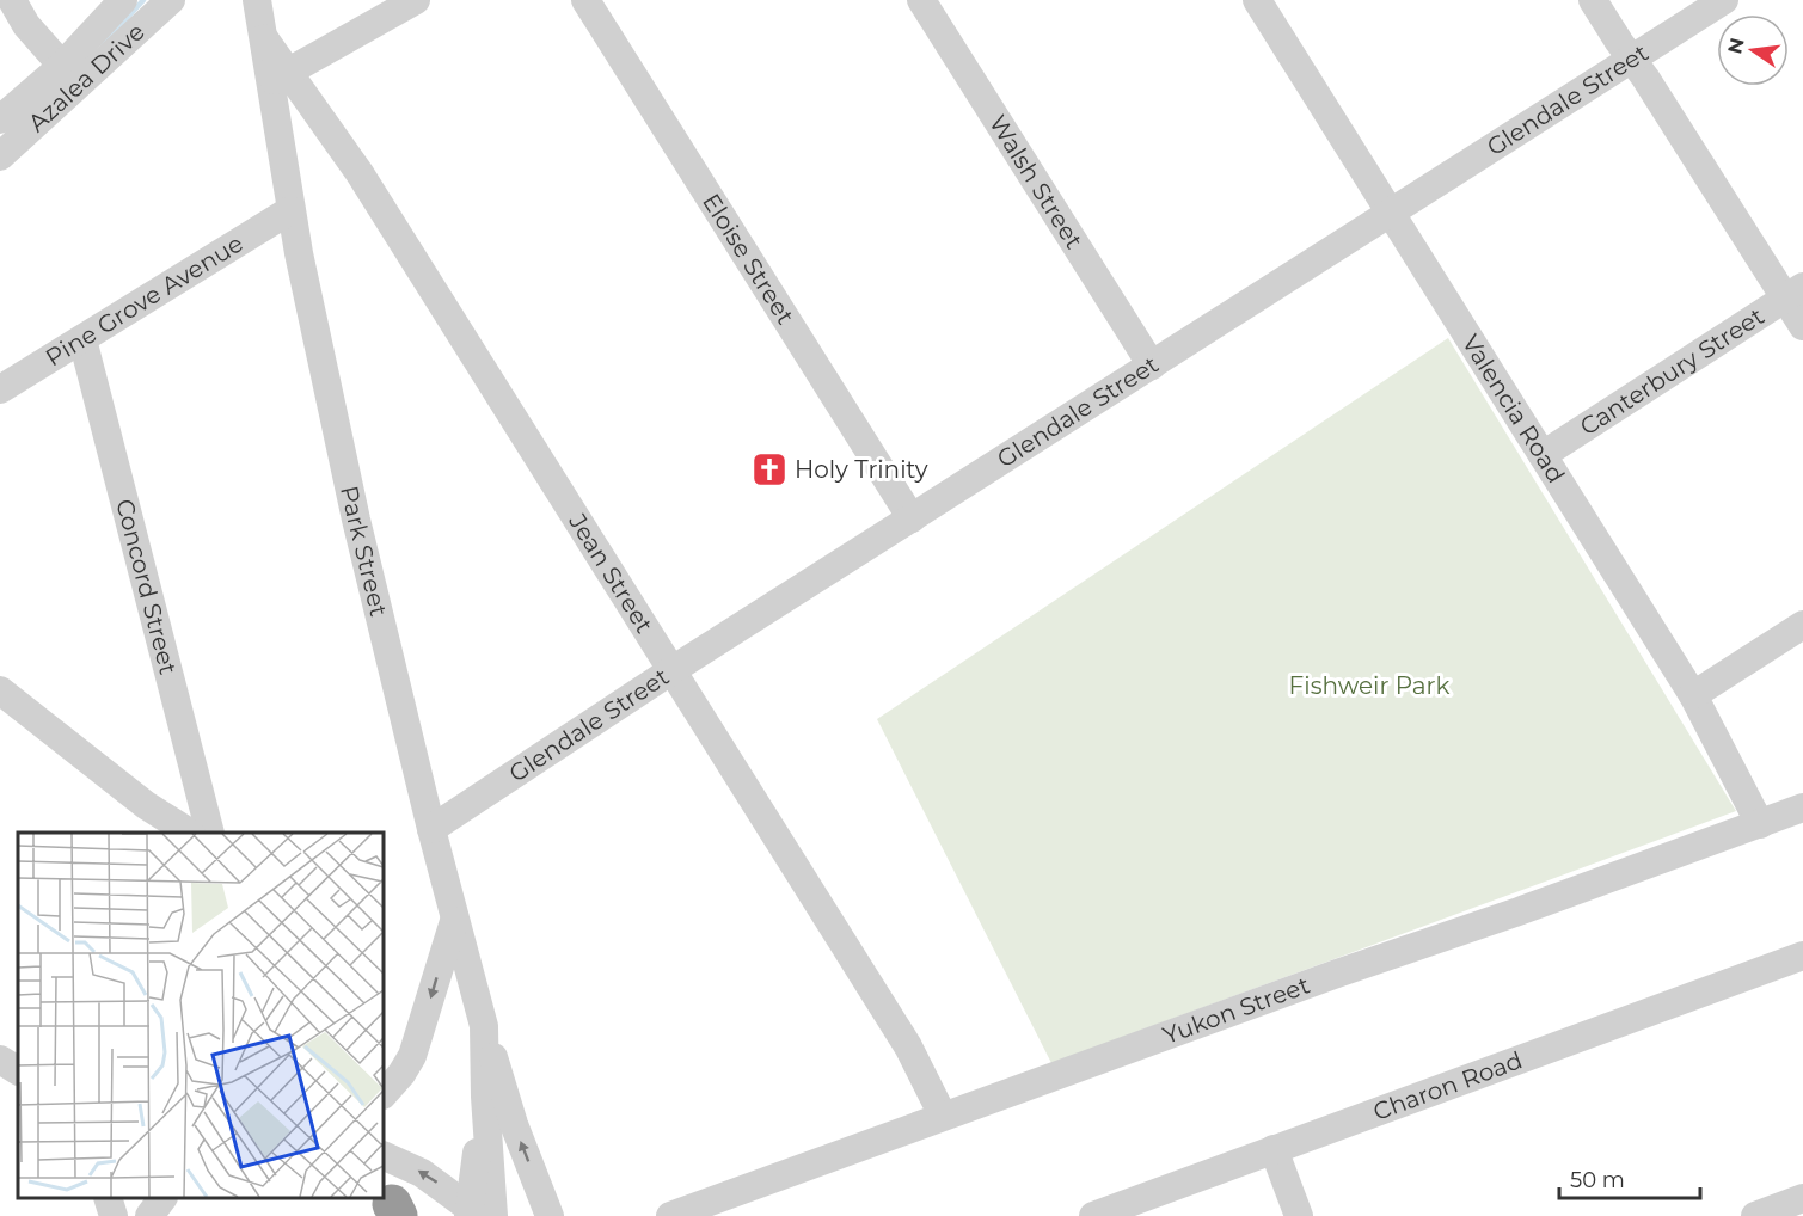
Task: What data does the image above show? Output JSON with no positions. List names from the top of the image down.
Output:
{
  "streets": {
    "street": [
      "Azalea Drive",
      "Glendale Street",
      "Walsh Street",
      "Eloise Street",
      "Pine Grove Avenue",
      "Canterbury Street",
      "Valencia Road",
      "Park Street",
      "Jean Street",
      "Concord Street",
      "Yukon Street",
      "Charon Road"
    ]
  },
  "crossings": [
    ["Glendale Street", "Walsh Street"],
    ["Glendale Street", "Eloise Street"],
    ["Glendale Street", "Valencia Road"],
    ["Glendale Street", "Park Street"],
    ["Glendale Street", "Jean Street"],
    ["Pine Grove Avenue", "Park Street"],
    ["Pine Grove Avenue", "Concord Street"],
    ["Canterbury Street", "Valencia Road"],
    ["Valencia Road", "Yukon Street"],
    ["Park Street", "Jean Street"],
    ["Jean Street", "Yukon Street"]
  ],
  "parks": ["Fishweir Park"],
  "places": {
    "church": ["Holy Trinity"]
  },
  "scale_bar": "50 m",
  "north": "left"
}
